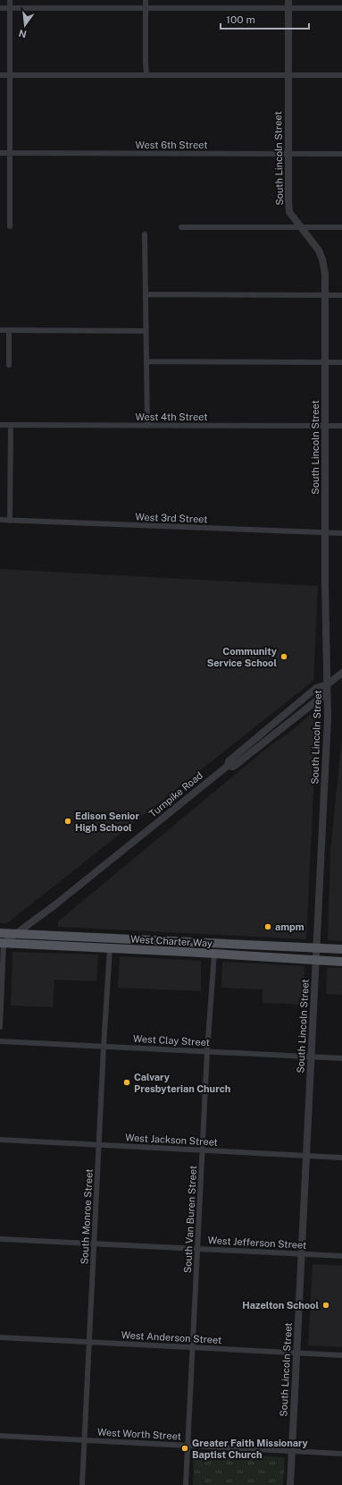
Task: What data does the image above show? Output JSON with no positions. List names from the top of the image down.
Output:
{
  "streets": {
    "main road": ["West Charter Way"],
    "street": [
      "West 6th Street",
      "South Lincoln Street",
      "West 4th Street",
      "West 3rd Street",
      "Turnpike Road",
      "West Clay Street",
      "West Jackson Street",
      "South Monroe Street",
      "South Van Buren Street",
      "West Jefferson Street",
      "West Anderson Street",
      "West Worth Street"
    ]
  },
  "crossings": [
    ["West 6th Street", "South Lincoln Street"],
    ["South Lincoln Street", "West 4th Street"],
    ["South Lincoln Street", "West 3rd Street"],
    ["South Lincoln Street", "Turnpike Road"],
    ["South Lincoln Street", "West Charter Way"],
    ["South Lincoln Street", "West Clay Street"],
    ["South Lincoln Street", "West Jackson Street"],
    ["South Lincoln Street", "West Jefferson Street"],
    ["South Lincoln Street", "West Anderson Street"],
    ["South Lincoln Street", "West Worth Street"],
    ["Turnpike Road", "West Charter Way"],
    ["West Charter Way", "South Monroe Street"],
    ["West Charter Way", "South Van Buren Street"],
    ["West Clay Street", "South Monroe Street"],
    ["West Clay Street", "South Van Buren Street"],
    ["West Jackson Street", "South Monroe Street"],
    ["West Jackson Street", "South Van Buren Street"],
    ["South Monroe Street", "West Jefferson Street"],
    ["South Monroe Street", "West Anderson Street"],
    ["South Monroe Street", "West Worth Street"],
    ["South Van Buren Street", "West Jefferson Street"],
    ["South Van Buren Street", "West Anderson Street"],
    ["South Van Buren Street", "West Worth Street"]
  ],
  "places": [
    "Community Service School",
    "Edison Senior High School",
    "ampm",
    "Calvary Presbyterian Church",
    "Hazelton School",
    "Greater Faith Missionary Baptist Church"
  ],
  "scale_bar": "100 m",
  "north": "bottom"
}
